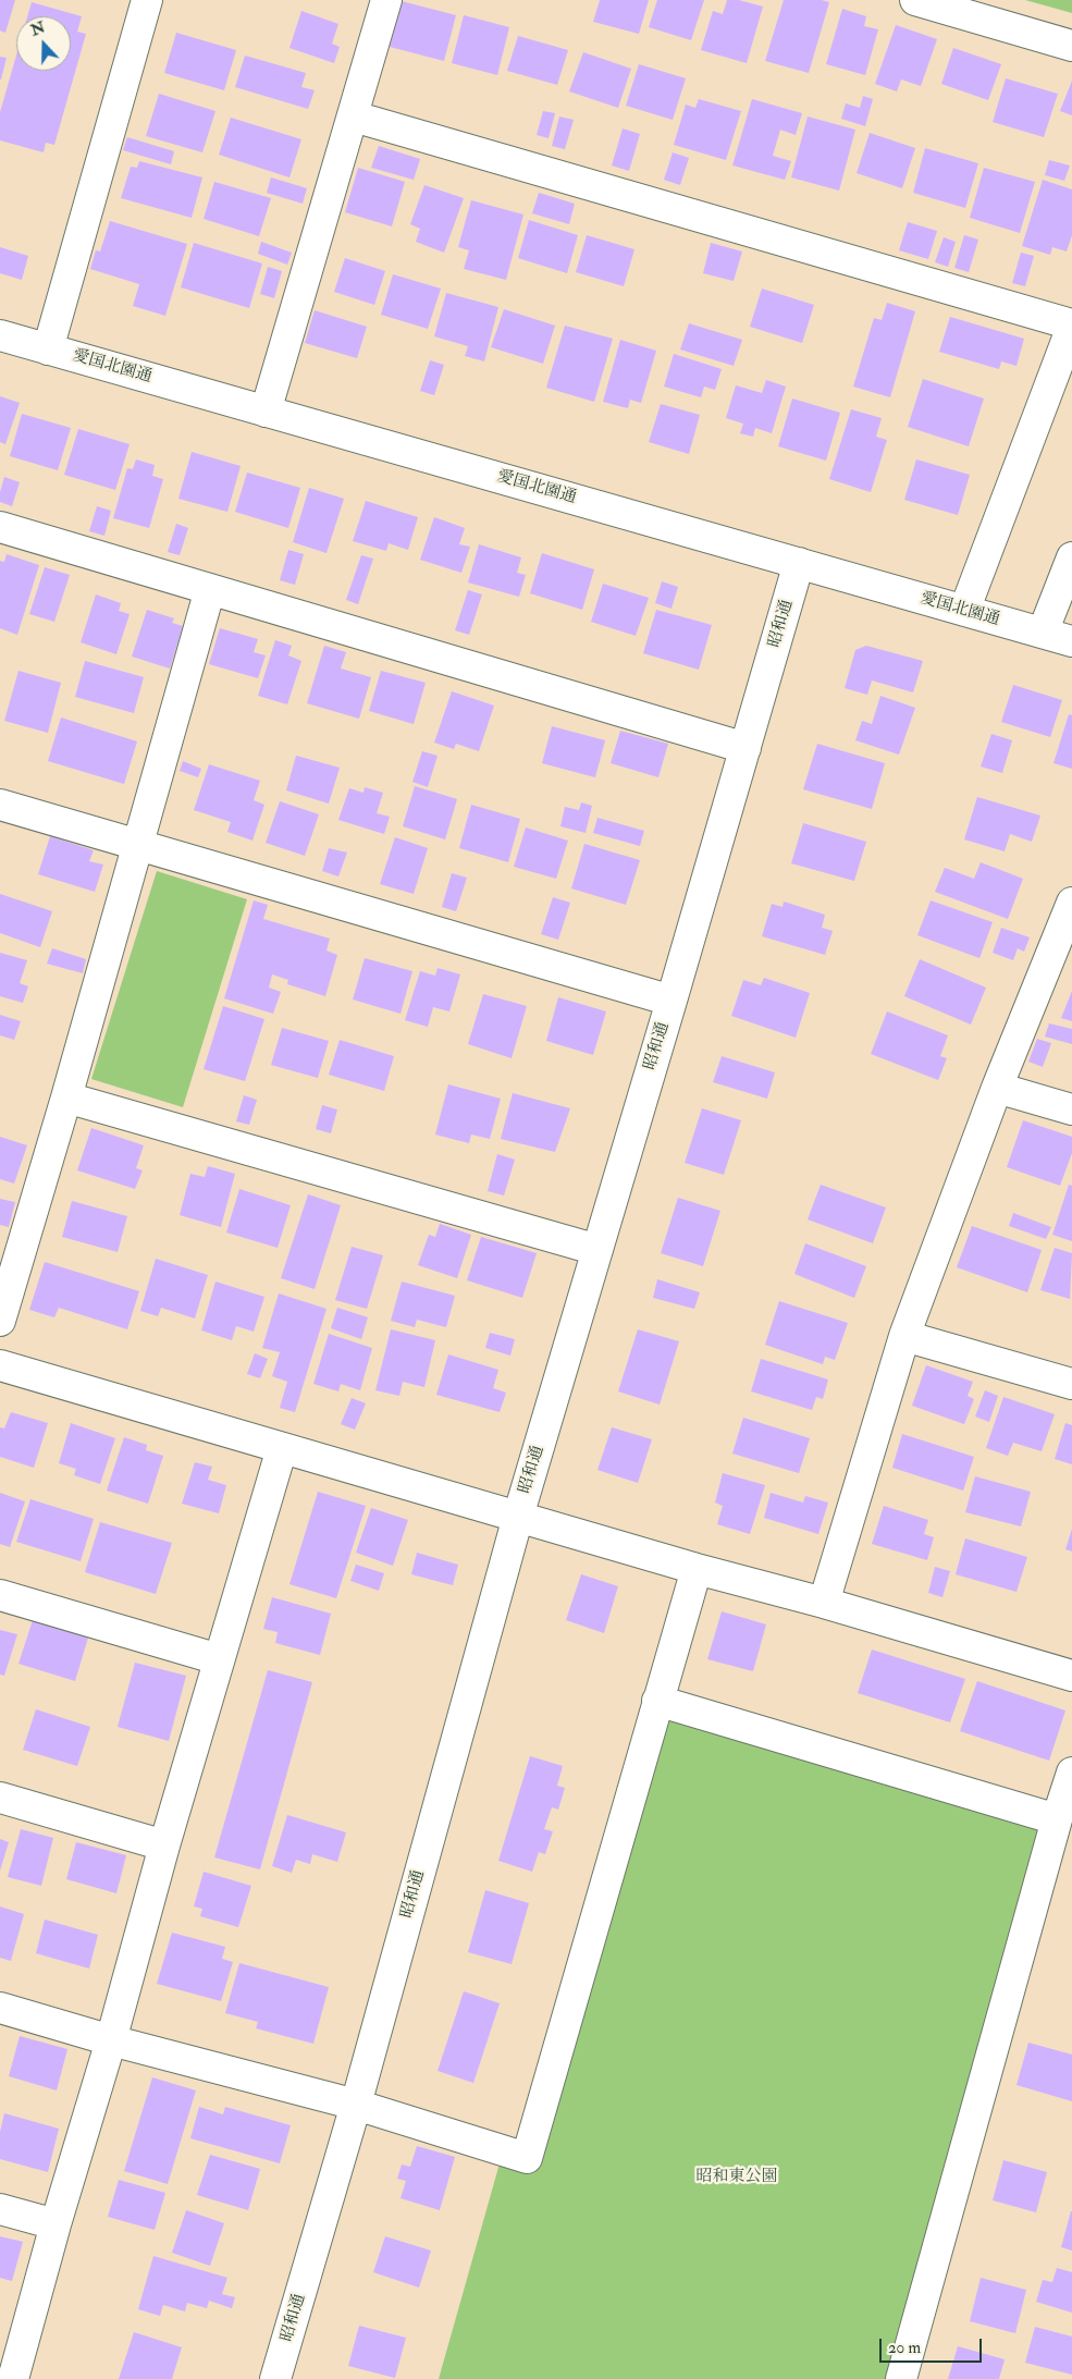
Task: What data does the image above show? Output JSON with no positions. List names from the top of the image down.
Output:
{
  "streets": {
    "street": ["愛国北園通", "昭和通"]
  },
  "crossings": [
    ["愛国北園通", "昭和通"]
  ],
  "parks": ["昭和東公園"],
  "scale_bar": "20 m",
  "north": "top"
}
